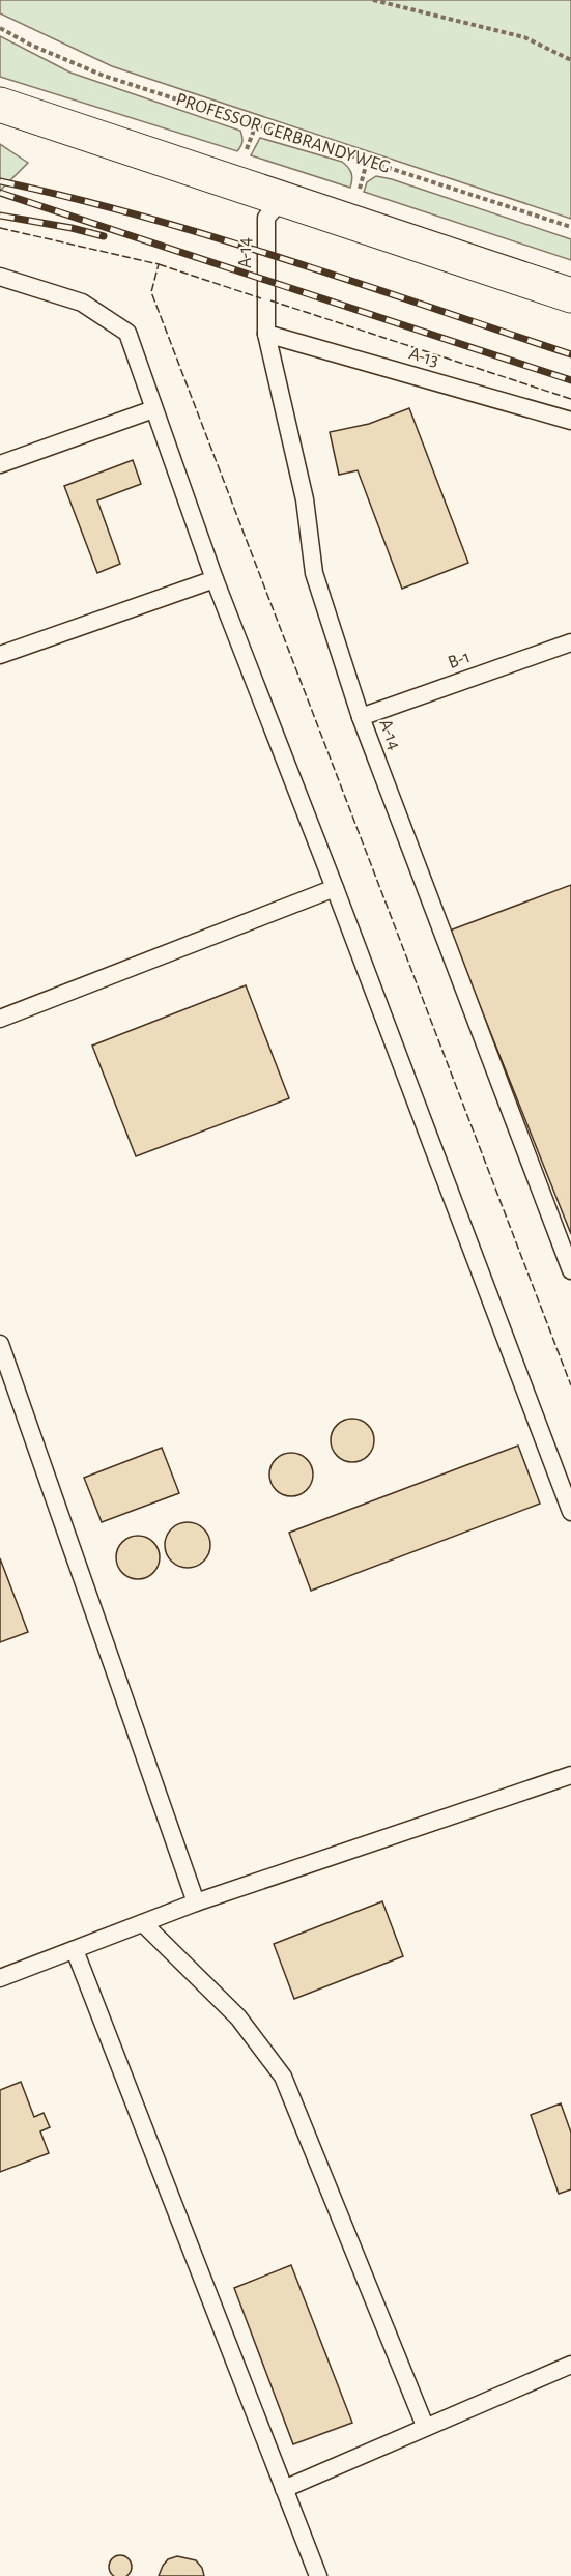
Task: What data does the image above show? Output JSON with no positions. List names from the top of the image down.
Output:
{
  "streets": {
    "lane": ["A-14", "A-13", "B-1"],
    "path": ["PROFESSOR GERBRANDYWEG"]
  },
  "crossings": [
    ["A-14", "A-13"],
    ["A-14", "B-1"]
  ]
}
